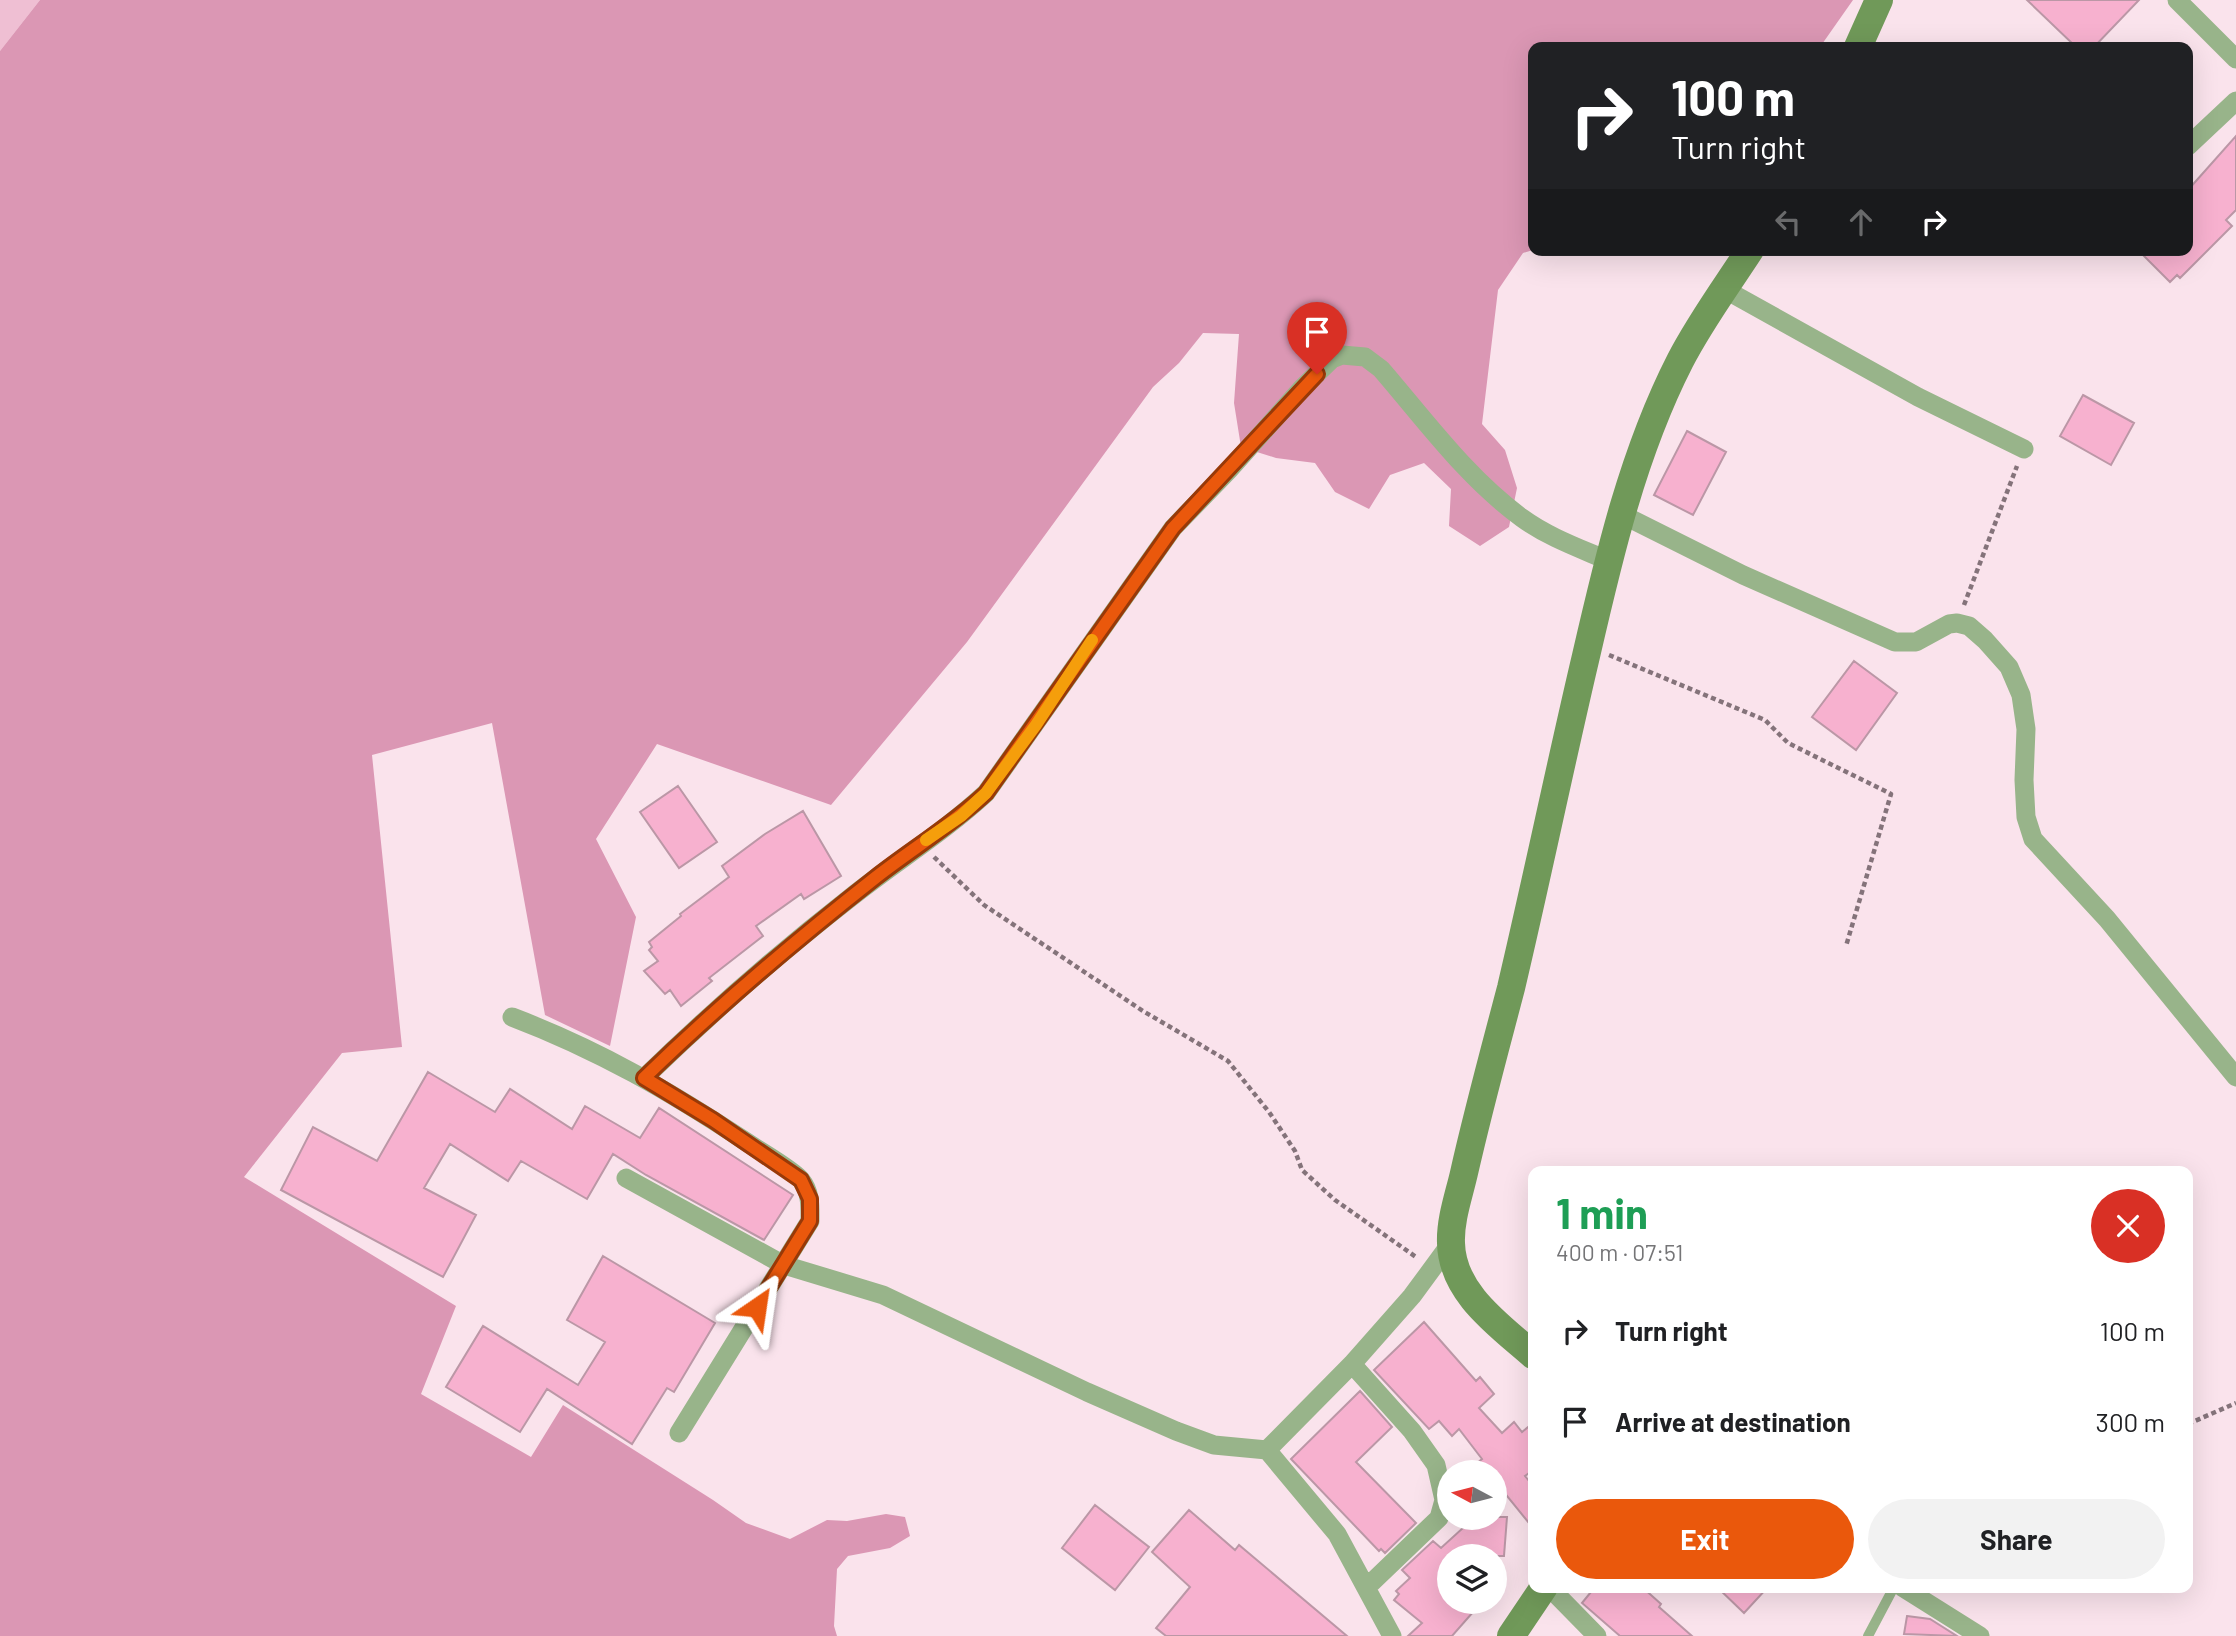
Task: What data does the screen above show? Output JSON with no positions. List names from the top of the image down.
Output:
{
  "north": "left",
  "page": {
    "turn": ["100 m", "Turn right"],
    "heading": ["1 min", "400 m · 07:51"],
    "list": [
      {
        "name": "Turn right",
        "value": "100 m"
      },
      {
        "name": "Arrive at destination",
        "value": "300 m"
      }
    ],
    "buttons": ["Exit", "Share"]
  }
}
